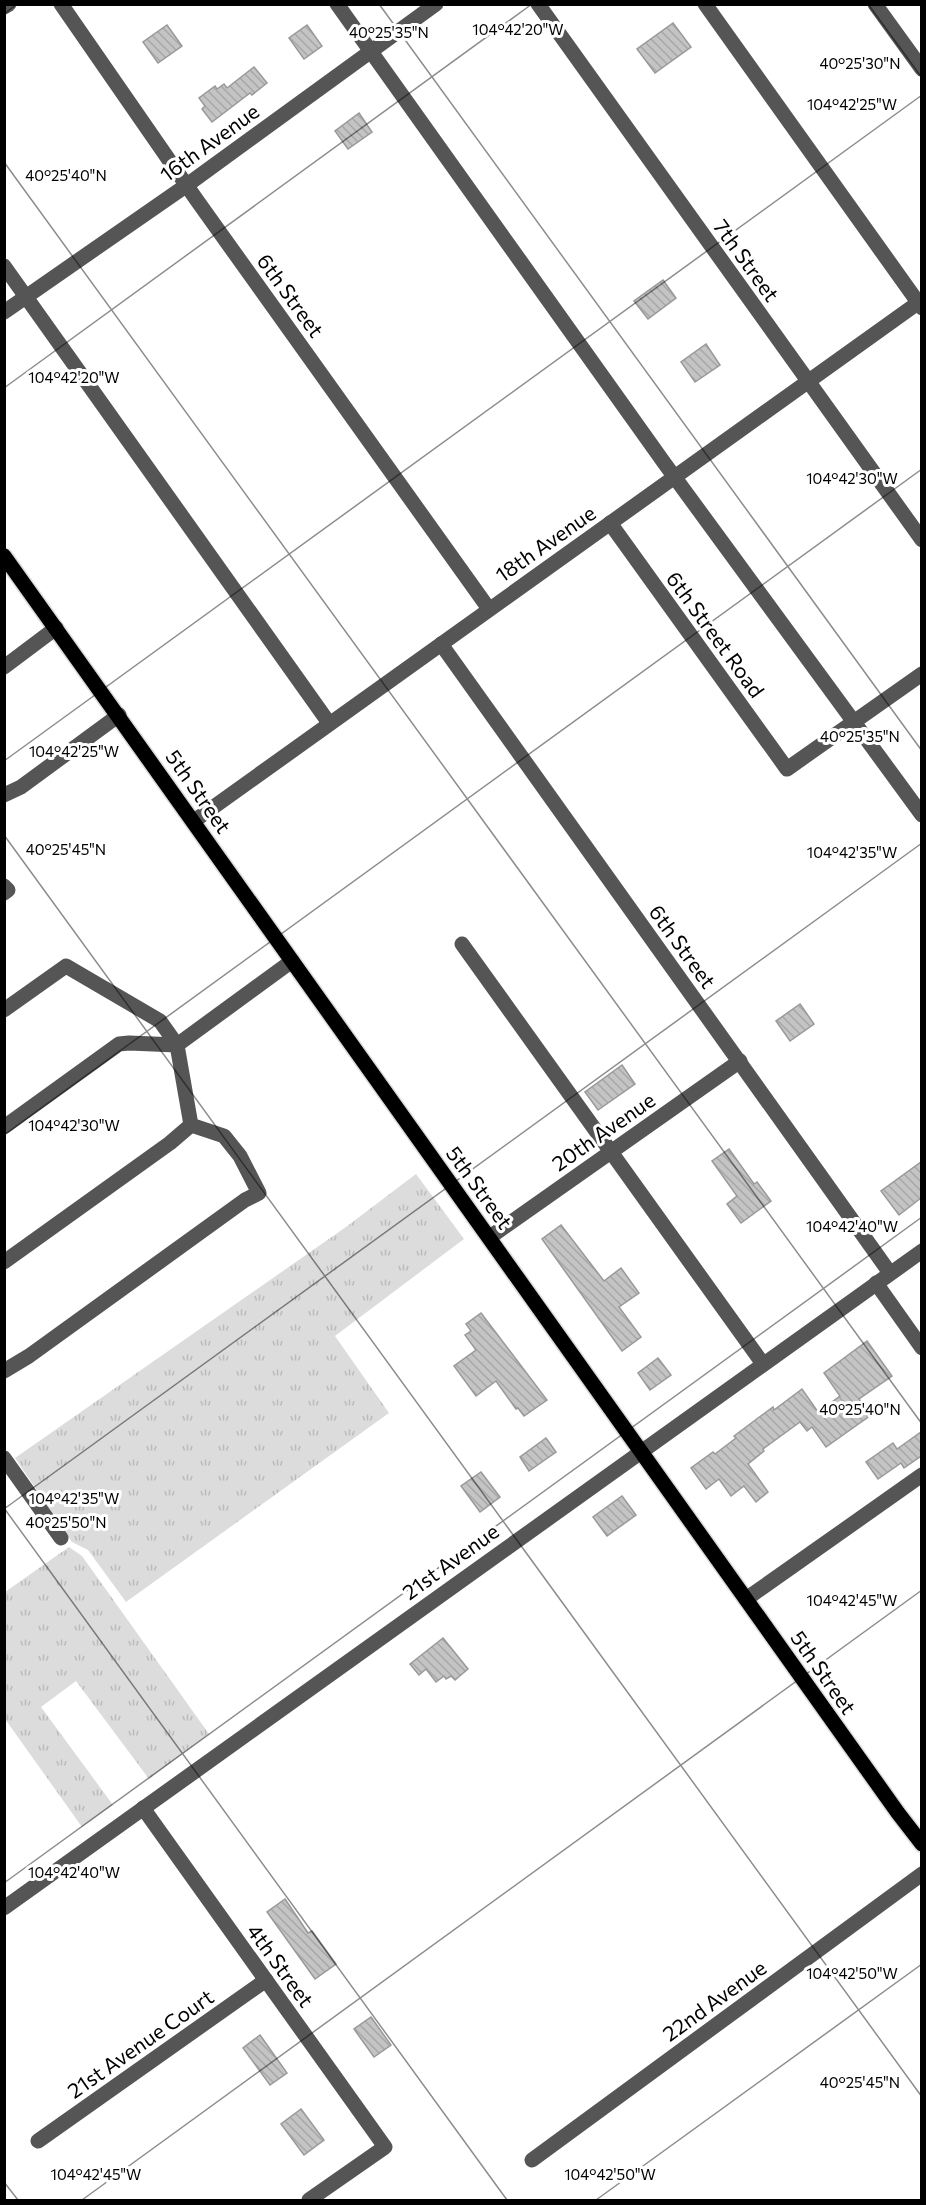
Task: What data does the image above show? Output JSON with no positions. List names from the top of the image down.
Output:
{
  "streets": {
    "main road": ["5th Street"],
    "street": [
      "16th Avenue",
      "7th Street",
      "6th Street",
      "18th Avenue",
      "6th Street Road",
      "20th Avenue",
      "21st Avenue",
      "4th Street",
      "22nd Avenue",
      "21st Avenue Court"
    ]
  },
  "crossings": [
    ["16th Avenue", "6th Street"],
    ["7th Street", "18th Avenue"],
    ["6th Street", "18th Avenue"],
    ["6th Street", "20th Avenue"],
    ["6th Street", "21st Avenue"],
    ["18th Avenue", "6th Street Road"],
    ["18th Avenue", "5th Street"],
    ["5th Street", "20th Avenue"],
    ["5th Street", "21st Avenue"],
    ["21st Avenue", "4th Street"],
    ["4th Street", "21st Avenue Court"]
  ],
  "coordinates": [
    "104°42'20\"W",
    "40°25'35\"N",
    "40°25'30\"N",
    "104°42'25\"W",
    "40°25'40\"N",
    "104°42'30\"W",
    "40°25'45\"N",
    "104°42'35\"W",
    "104°42'40\"W",
    "40°25'50\"N",
    "104°42'45\"W",
    "104°42'50\"W"
  ]
}
